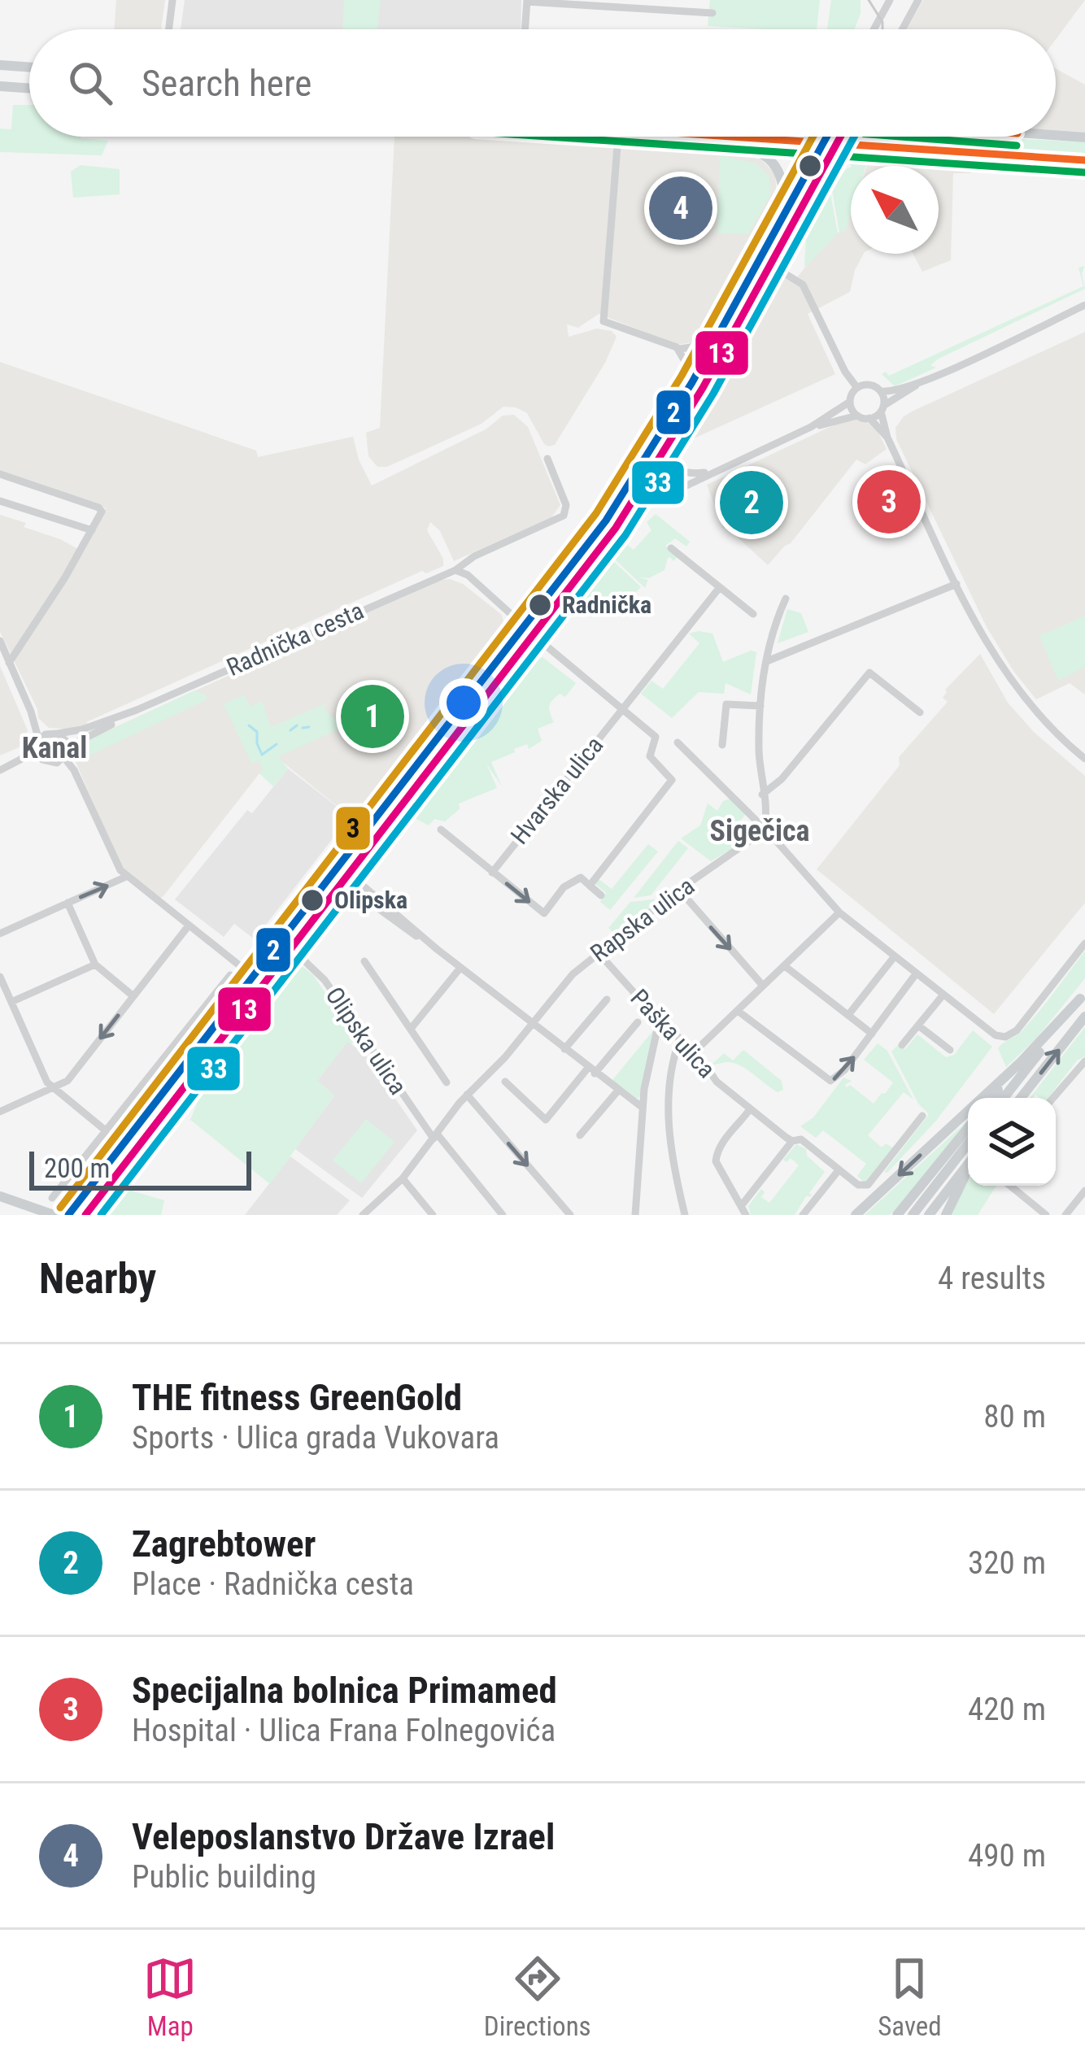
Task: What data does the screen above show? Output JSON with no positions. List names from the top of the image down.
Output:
{
  "streets": {
    "street": [
      "Radnička cesta",
      "Hvarska ulica",
      "Rapska ulica",
      "Paška ulica",
      "Olipska ulica"
    ]
  },
  "crossings": [
    ["Rapska ulica", "Paška ulica"],
    ["Rapska ulica", "Olipska ulica"]
  ],
  "districts": ["Kanal", "Sigečica"],
  "places": ["Radnička", "Olipska"],
  "lines": [
    "transit line 2",
    "transit line 13",
    "transit line 3",
    "transit line 33"
  ],
  "scale_bar": "200 m",
  "north": "top left",
  "page": {
    "search": "Search here",
    "pins": [
      "4",
      "3",
      "2",
      "1"
    ],
    "scale": "200 m",
    "heading": ["Nearby", "4 results"],
    "list": [
      {
        "mark": "1",
        "name": "THE fitness GreenGold",
        "note": "Sports · Ulica grada Vukovara",
        "value": "80 m"
      },
      {
        "mark": "2",
        "name": "Zagrebtower",
        "note": "Place · Radnička cesta",
        "value": "320 m"
      },
      {
        "mark": "3",
        "name": "Specijalna bolnica Primamed",
        "note": "Hospital · Ulica Frana Folnegovića",
        "value": "420 m"
      },
      {
        "mark": "4",
        "name": "Veleposlanstvo Države Izrael",
        "note": "Public building",
        "value": "490 m"
      }
    ],
    "nav": ["Map", "Directions", "Saved"]
  }
}
